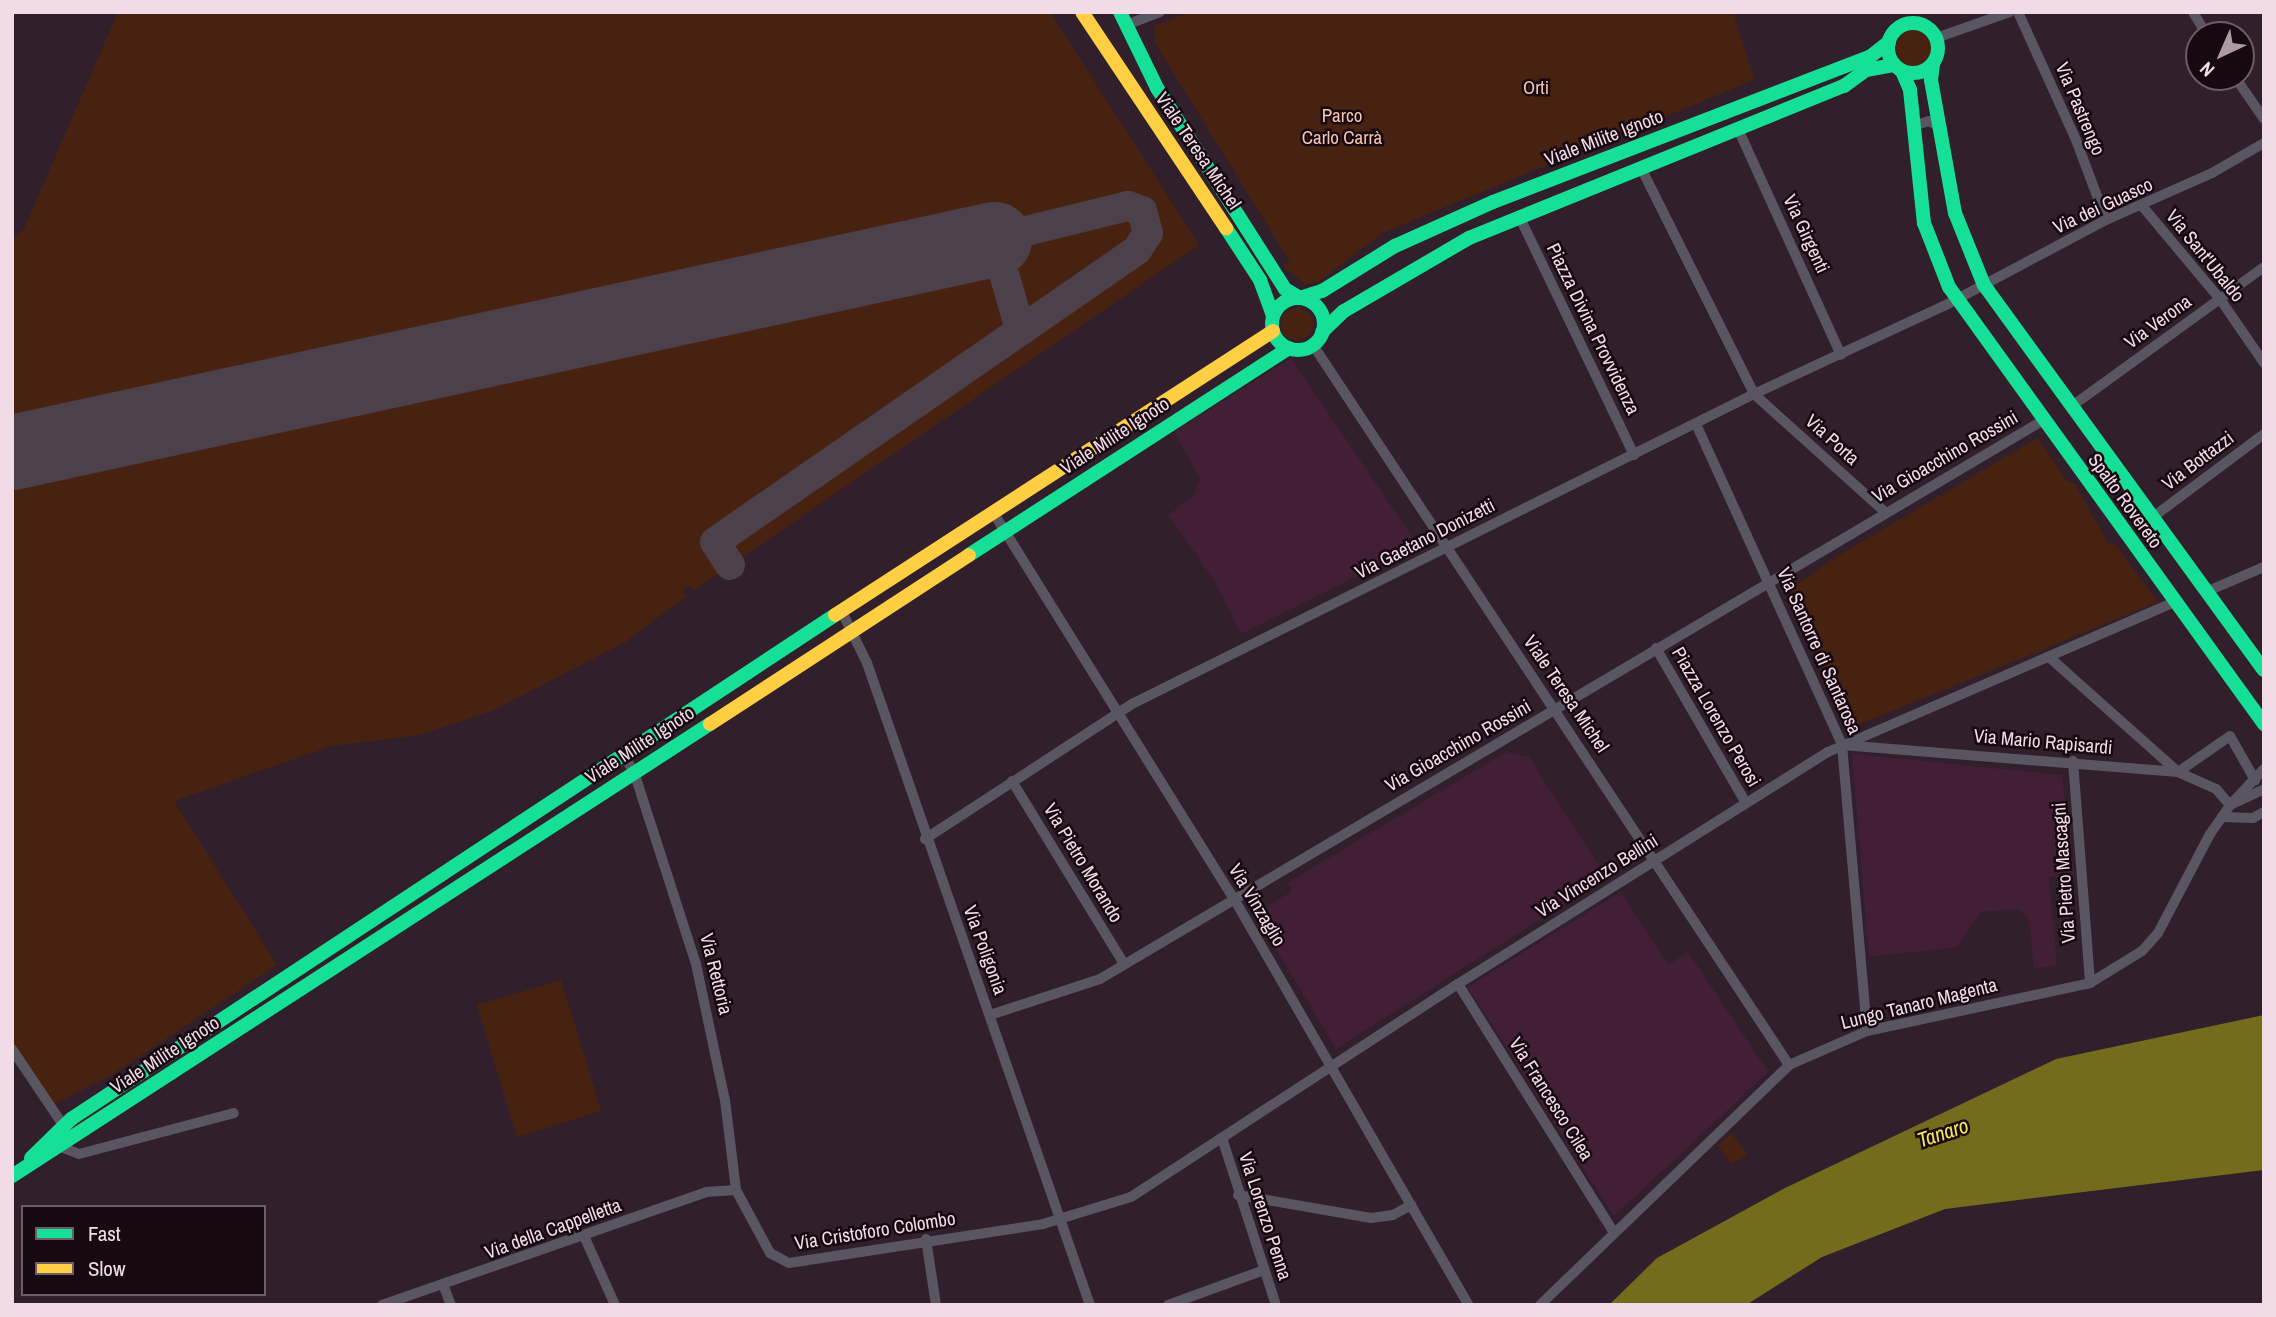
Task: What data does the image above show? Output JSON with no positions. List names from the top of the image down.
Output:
{
  "streets": {
    "main road": ["Viale Milite Ignoto", "Viale Teresa Michel", "Spalto Rovereto"],
    "street": [
      "Via Pastrengo",
      "Via dei Guasco",
      "Via Girgenti",
      "Via Sant'Ubaldo",
      "Via Verona",
      "Piazza Divina Provvidenza",
      "Via Porta",
      "Via Gioacchino Rossini",
      "Via Bottazzi",
      "Via Gaetano Donizetti",
      "Via Santorre di Santarosa",
      "Piazza Lorenzo Perosi",
      "Via Mario Rapisardi",
      "Via Pietro Morando",
      "Via Pietro Mascagni",
      "Via Vincenzo Bellini",
      "Via Vinzaglio",
      "Via Poligonia",
      "Via Rettoria",
      "Lungo Tanaro Magenta",
      "Via Francesco Cilea",
      "Via Lorenzo Penna",
      "Via della Cappelletta",
      "Via Cristoforo Colombo"
    ]
  },
  "crossings": [
    ["Via Pastrengo", "Via dei Guasco"],
    ["Viale Milite Ignoto", "Viale Teresa Michel"],
    ["Viale Milite Ignoto", "Spalto Rovereto"],
    ["Viale Milite Ignoto", "Via Vinzaglio"],
    ["Viale Milite Ignoto", "Via Poligonia"],
    ["Viale Milite Ignoto", "Via Rettoria"],
    ["Viale Teresa Michel", "Via Gioacchino Rossini"],
    ["Viale Teresa Michel", "Via Gaetano Donizetti"],
    ["Viale Teresa Michel", "Via Vincenzo Bellini"],
    ["Viale Teresa Michel", "Lungo Tanaro Magenta"],
    ["Via dei Guasco", "Via Sant'Ubaldo"],
    ["Via dei Guasco", "Spalto Rovereto"],
    ["Via dei Guasco", "Via Gaetano Donizetti"],
    ["Via Girgenti", "Via Gaetano Donizetti"],
    ["Via Sant'Ubaldo", "Via Verona"],
    ["Via Verona", "Spalto Rovereto"],
    ["Piazza Divina Provvidenza", "Via Gaetano Donizetti"],
    ["Via Porta", "Via Gioacchino Rossini"],
    ["Via Porta", "Via Gaetano Donizetti"],
    ["Via Gioacchino Rossini", "Spalto Rovereto"],
    ["Via Gioacchino Rossini", "Via Santorre di Santarosa"],
    ["Via Gioacchino Rossini", "Piazza Lorenzo Perosi"],
    ["Via Gioacchino Rossini", "Via Pietro Morando"],
    ["Via Gioacchino Rossini", "Via Vinzaglio"],
    ["Via Gioacchino Rossini", "Via Poligonia"],
    ["Via Bottazzi", "Spalto Rovereto"],
    ["Spalto Rovereto", "Via Gaetano Donizetti"],
    ["Spalto Rovereto", "Via Vincenzo Bellini"],
    ["Via Gaetano Donizetti", "Via Santorre di Santarosa"],
    ["Via Gaetano Donizetti", "Via Pietro Morando"],
    ["Via Gaetano Donizetti", "Via Vinzaglio"],
    ["Via Gaetano Donizetti", "Via Poligonia"],
    ["Via Santorre di Santarosa", "Via Mario Rapisardi"],
    ["Via Santorre di Santarosa", "Via Vincenzo Bellini"],
    ["Via Santorre di Santarosa", "Lungo Tanaro Magenta"],
    ["Piazza Lorenzo Perosi", "Via Vincenzo Bellini"],
    ["Via Mario Rapisardi", "Via Pietro Mascagni"],
    ["Via Mario Rapisardi", "Via Vincenzo Bellini"],
    ["Via Mario Rapisardi", "Lungo Tanaro Magenta"],
    ["Via Pietro Mascagni", "Lungo Tanaro Magenta"],
    ["Via Vincenzo Bellini", "Via Vinzaglio"],
    ["Via Vincenzo Bellini", "Via Poligonia"],
    ["Via Vincenzo Bellini", "Via Francesco Cilea"],
    ["Via Vincenzo Bellini", "Via Lorenzo Penna"],
    ["Via Vincenzo Bellini", "Via Cristoforo Colombo"],
    ["Via Poligonia", "Via Cristoforo Colombo"],
    ["Via Rettoria", "Via della Cappelletta"],
    ["Via Rettoria", "Via Cristoforo Colombo"],
    ["Lungo Tanaro Magenta", "Via Francesco Cilea"],
    ["Via della Cappelletta", "Via Cristoforo Colombo"]
  ],
  "water": ["Tanaro"],
  "parks": ["Orti", "Parco Carlo Carrà"],
  "legend": ["Fast", "Slow"],
  "north": "bottom left"
}
